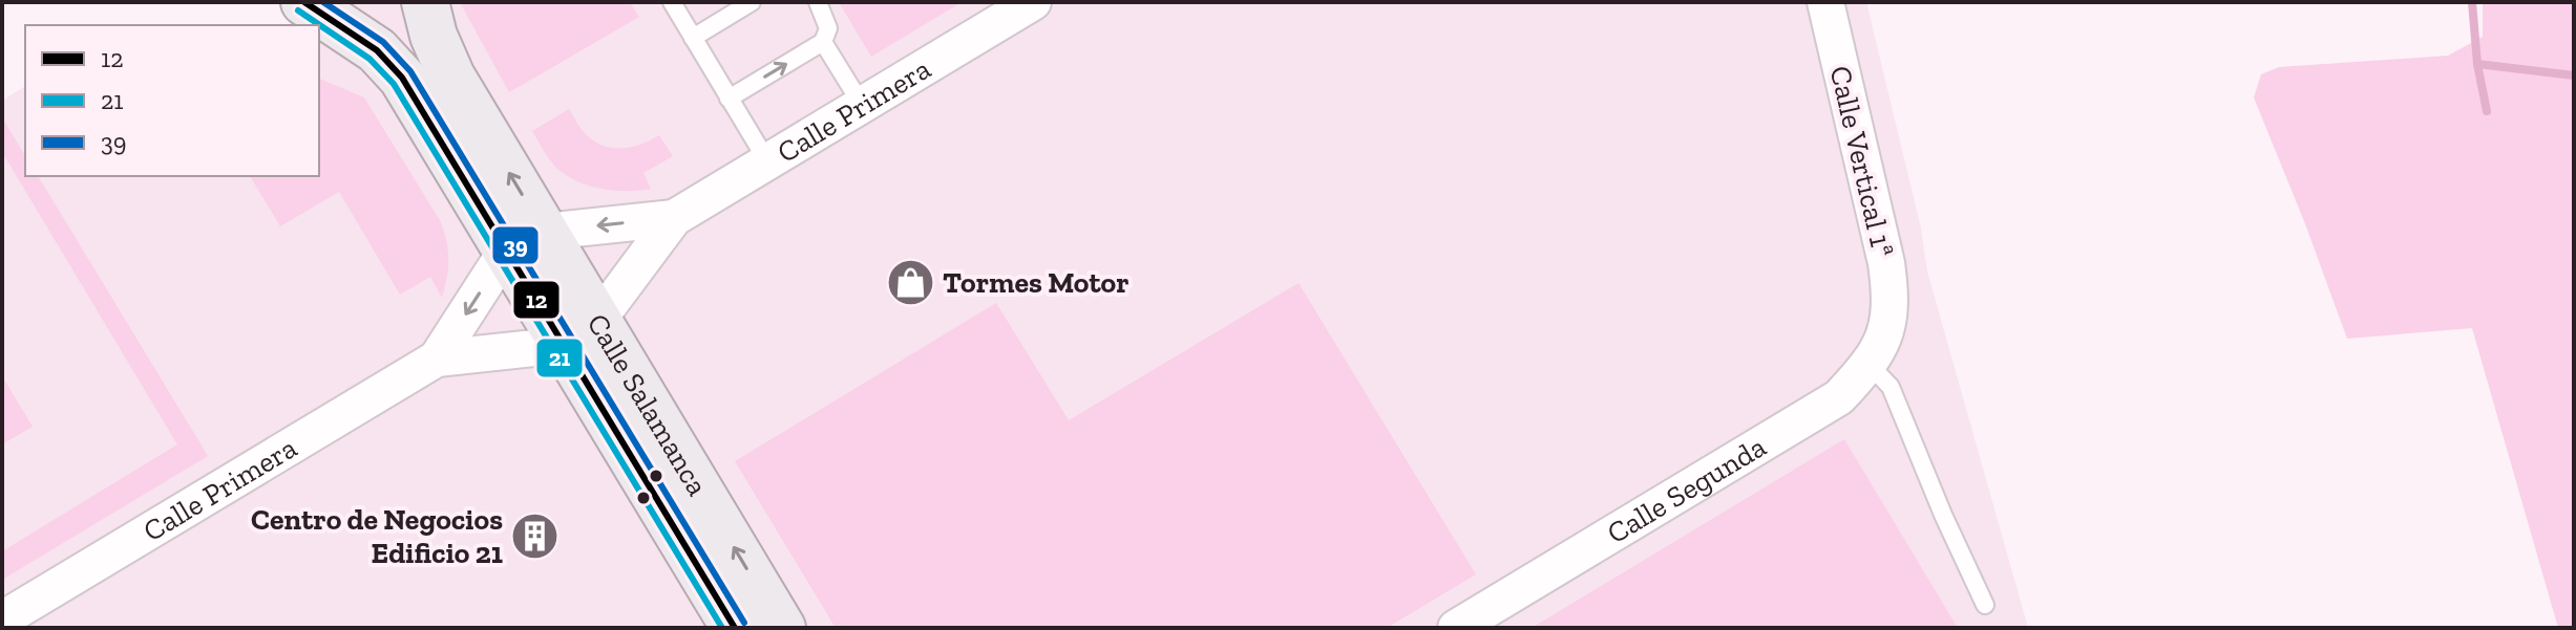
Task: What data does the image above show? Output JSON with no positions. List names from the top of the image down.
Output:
{
  "streets": {
    "main road": ["Calle Salamanca"],
    "street": ["Calle Primera", "Calle Vertical 1ª", "Calle Segunda"]
  },
  "crossings": [
    ["Calle Primera", "Calle Salamanca"],
    ["Calle Vertical 1ª", "Calle Segunda"]
  ],
  "places": {
    "shop": ["Tormes Motor"],
    "building": ["Centro de Negocios Edificio 21"]
  },
  "lines": ["transit line 12", "transit line 39", "transit line 21"],
  "legend": ["12", "21", "39"]
}
